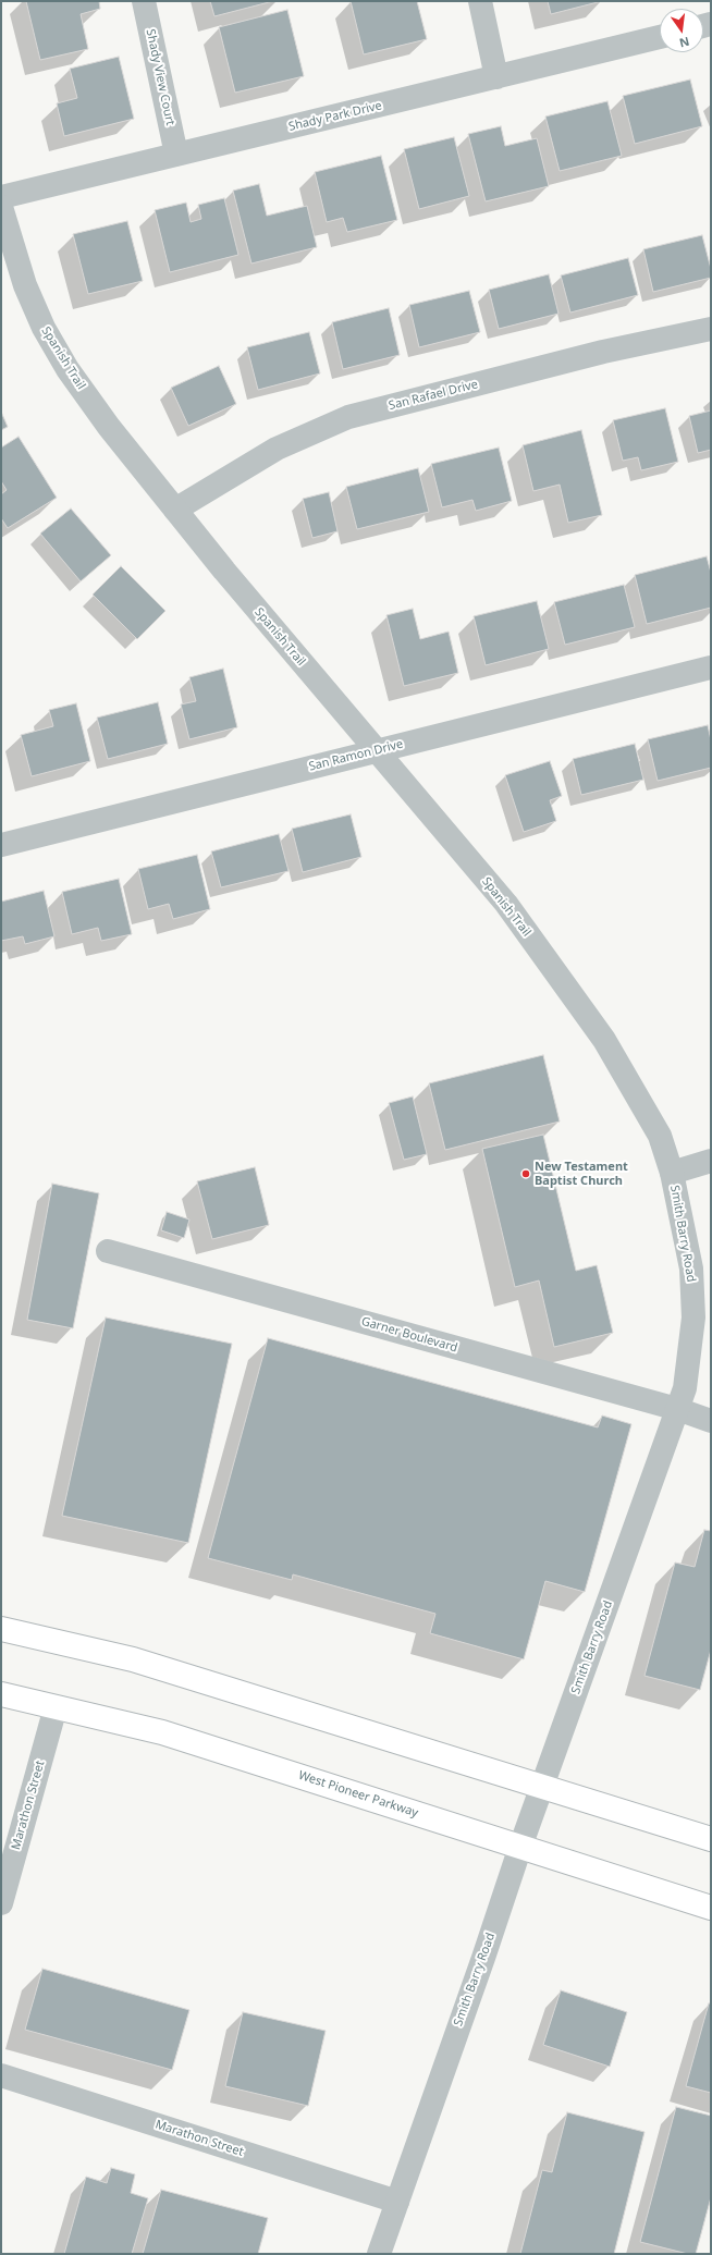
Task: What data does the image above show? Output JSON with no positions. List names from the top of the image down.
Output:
{
  "streets": {
    "main road": ["West Pioneer Parkway"],
    "street": [
      "Shady View Court",
      "Shady Park Drive",
      "Spanish Trail",
      "San Rafael Drive",
      "San Ramon Drive",
      "Smith Barry Road",
      "Garner Boulevard",
      "Marathon Street"
    ]
  },
  "crossings": [
    ["Shady View Court", "Shady Park Drive"],
    ["Spanish Trail", "San Rafael Drive"],
    ["Spanish Trail", "San Ramon Drive"],
    ["Spanish Trail", "Smith Barry Road"],
    ["Smith Barry Road", "Garner Boulevard"],
    ["Smith Barry Road", "West Pioneer Parkway"],
    ["Smith Barry Road", "Marathon Street"],
    ["West Pioneer Parkway", "Marathon Street"]
  ],
  "places": ["New Testament Baptist Church"],
  "north": "bottom"
}
